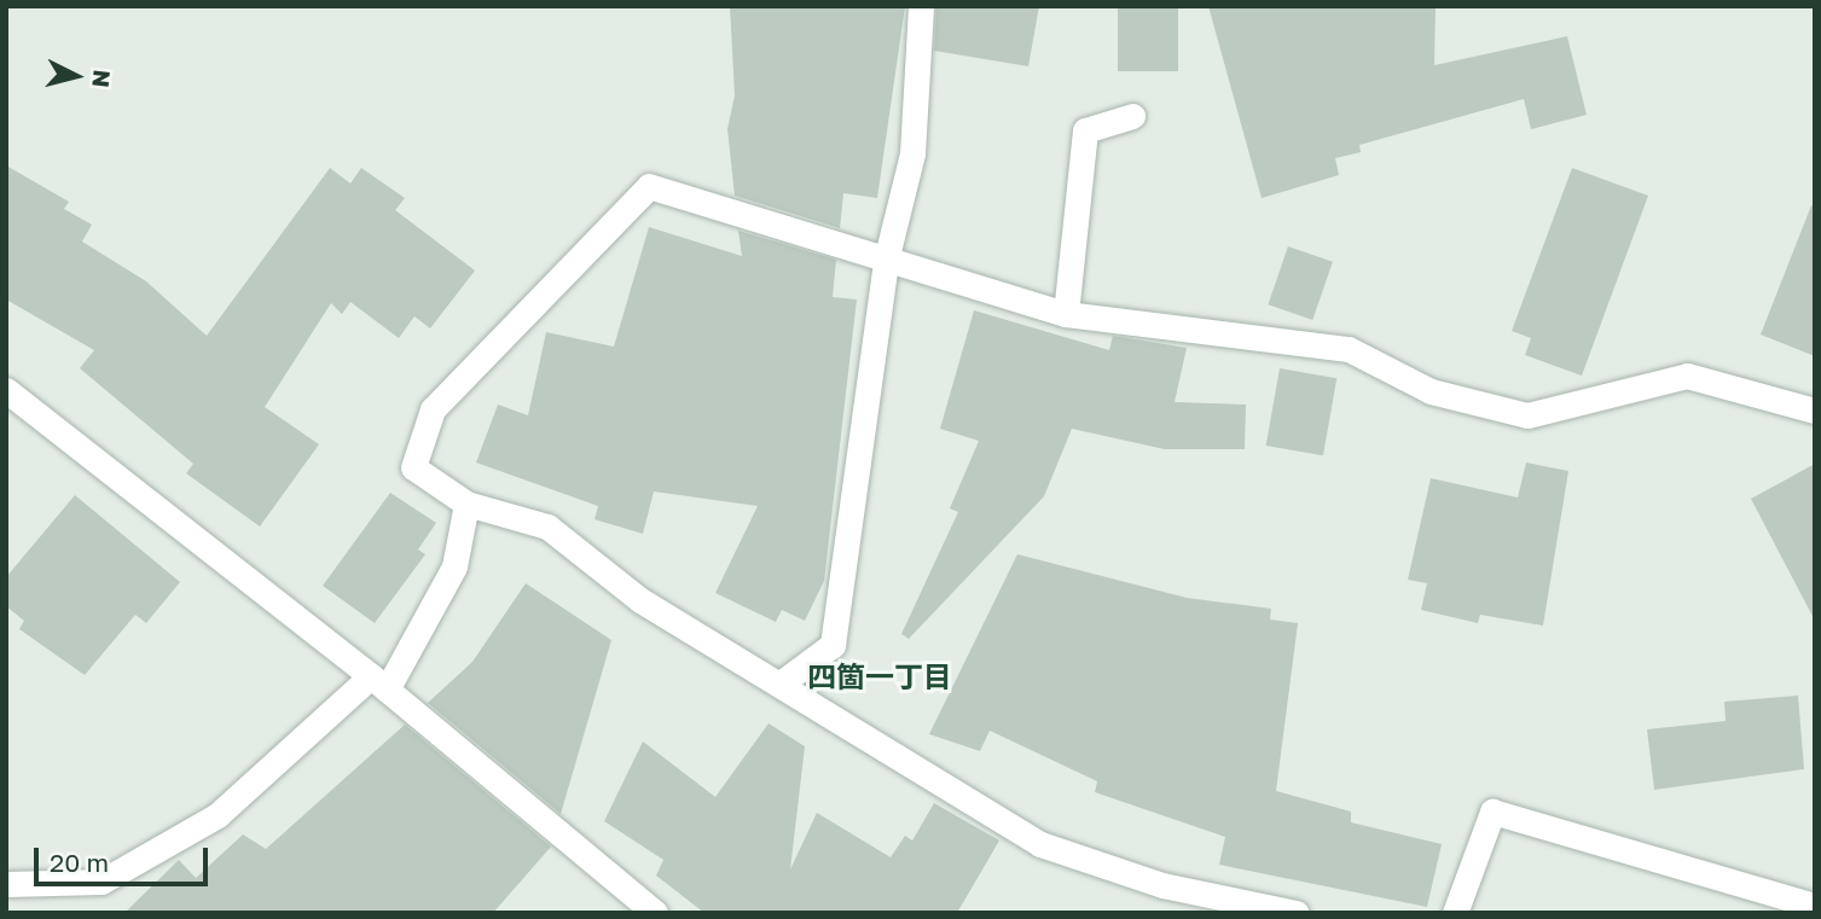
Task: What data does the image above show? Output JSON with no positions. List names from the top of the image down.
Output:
{
  "districts": ["四箇一丁目"],
  "scale_bar": "20 m",
  "north": "right"
}
